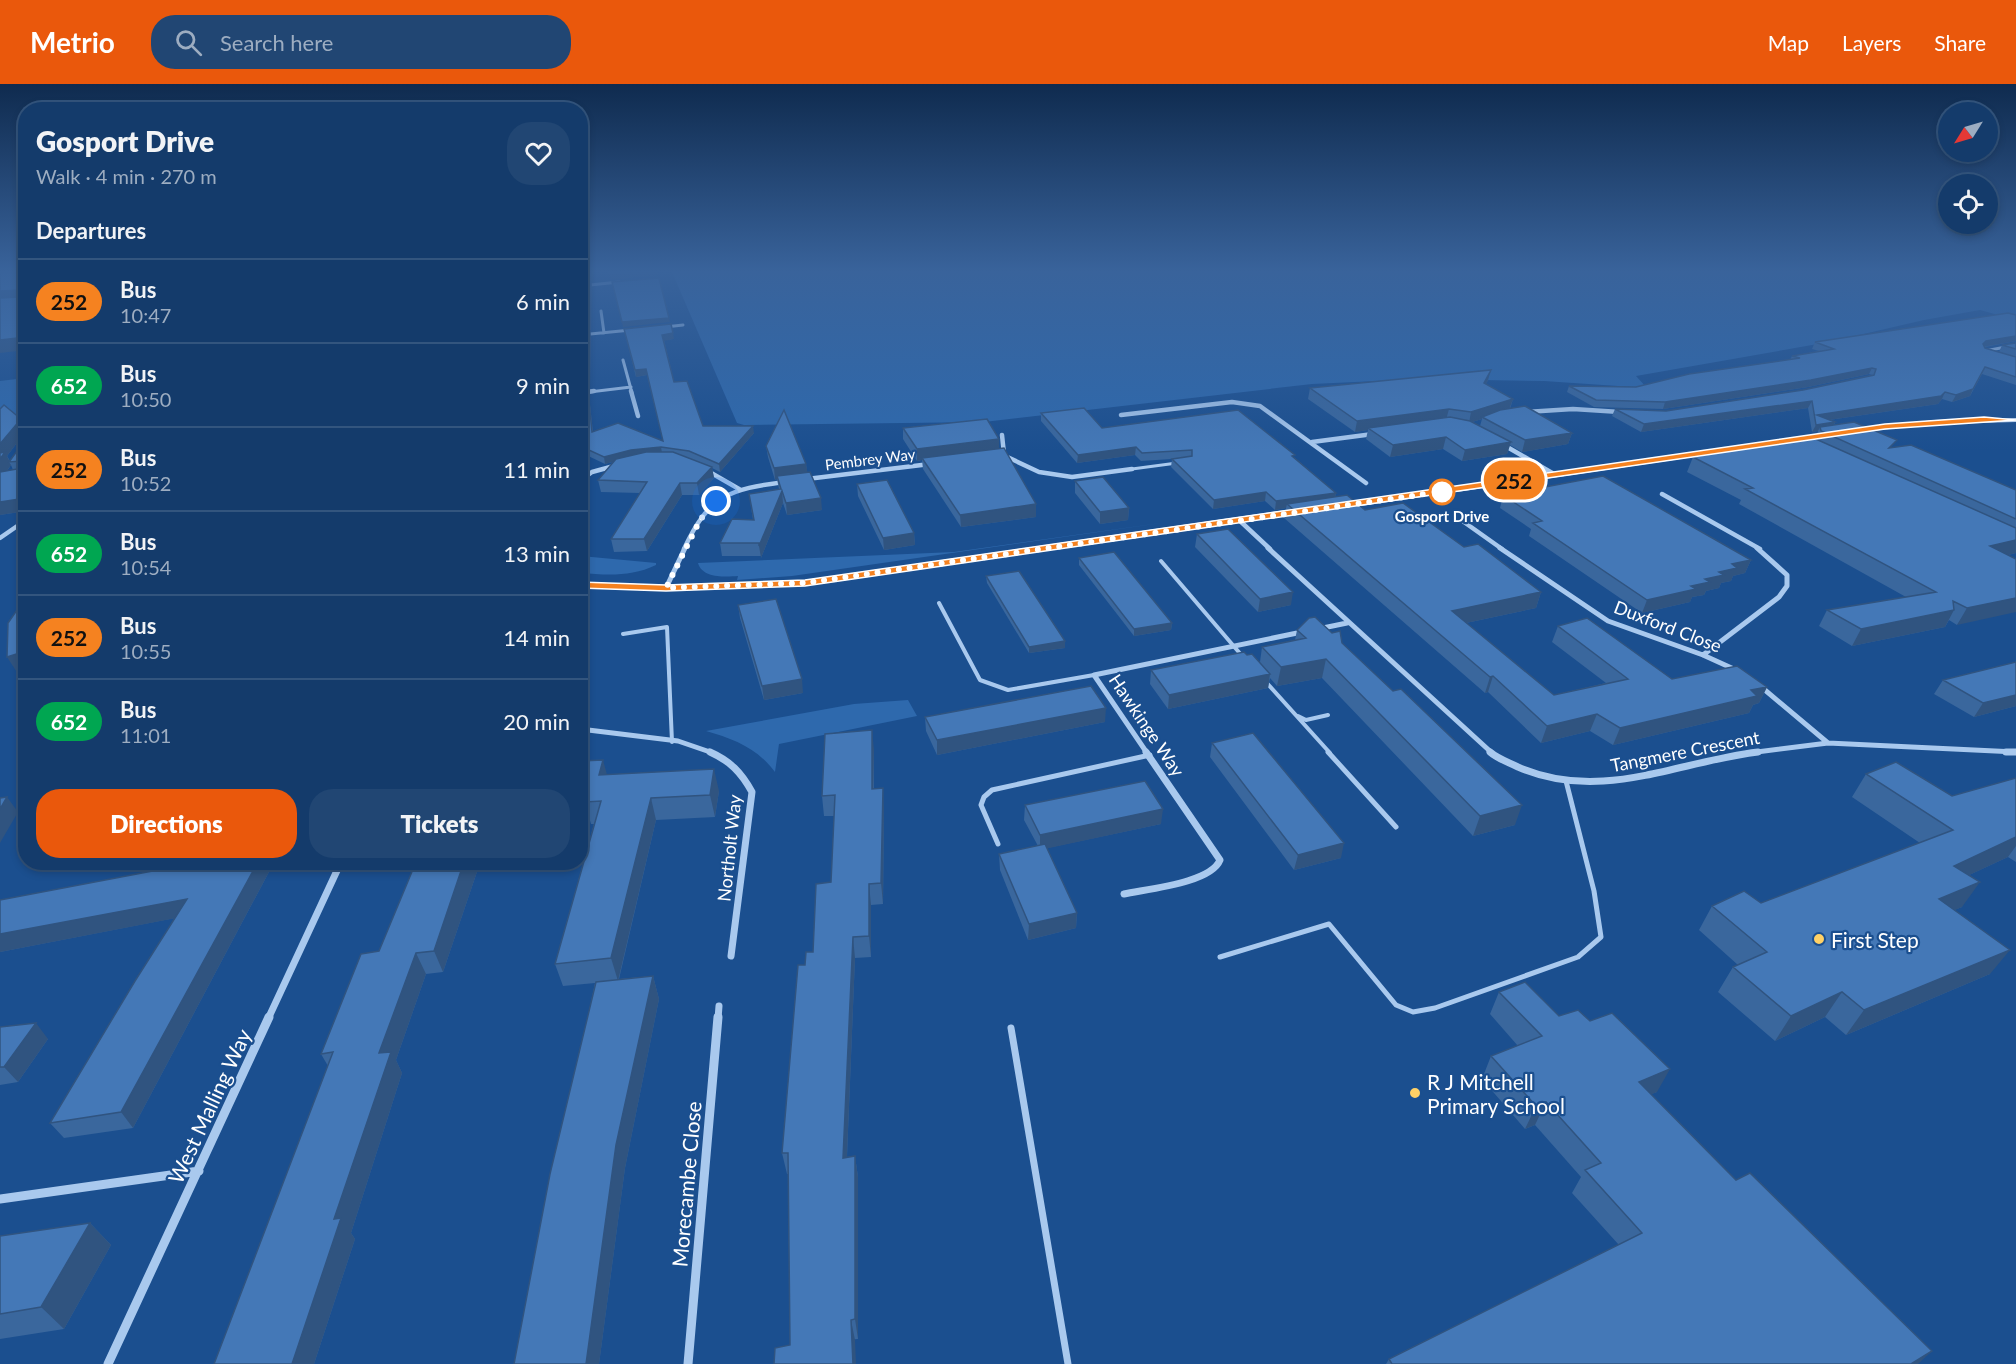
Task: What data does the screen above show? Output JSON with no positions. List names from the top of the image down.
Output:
{
  "streets": {
    "street": [
      "Pembrey Way",
      "Duxford Close",
      "Hawkinge Way",
      "Tangmere Crescent",
      "Northolt Way",
      "West Malling Way",
      "Morecambe Close"
    ]
  },
  "crossings": [
    ["Hawkinge Way", "Tangmere Crescent"]
  ],
  "places": ["Gosport Drive", "First Step", "R J Mitchell Primary School"],
  "lines": ["bus line 252"],
  "north": "bottom left",
  "page": {
    "header": "Metrio",
    "search": "Search here",
    "nav": ["Map", "Layers", "Share"],
    "on_map": "252",
    "heading": [
      ["Gosport Drive", "Walk · 4 min · 270 m"],
      "Departures"
    ],
    "list": [
      {
        "mark": "252",
        "name": "Bus",
        "note": "10:47",
        "value": "6 min"
      },
      {
        "mark": "652",
        "name": "Bus",
        "note": "10:50",
        "value": "9 min"
      },
      {
        "mark": "252",
        "name": "Bus",
        "note": "10:52",
        "value": "11 min"
      },
      {
        "mark": "652",
        "name": "Bus",
        "note": "10:54",
        "value": "13 min"
      },
      {
        "mark": "252",
        "name": "Bus",
        "note": "10:55",
        "value": "14 min"
      },
      {
        "mark": "652",
        "name": "Bus",
        "note": "11:01",
        "value": "20 min"
      }
    ],
    "buttons": ["Directions", "Tickets"]
  }
}
